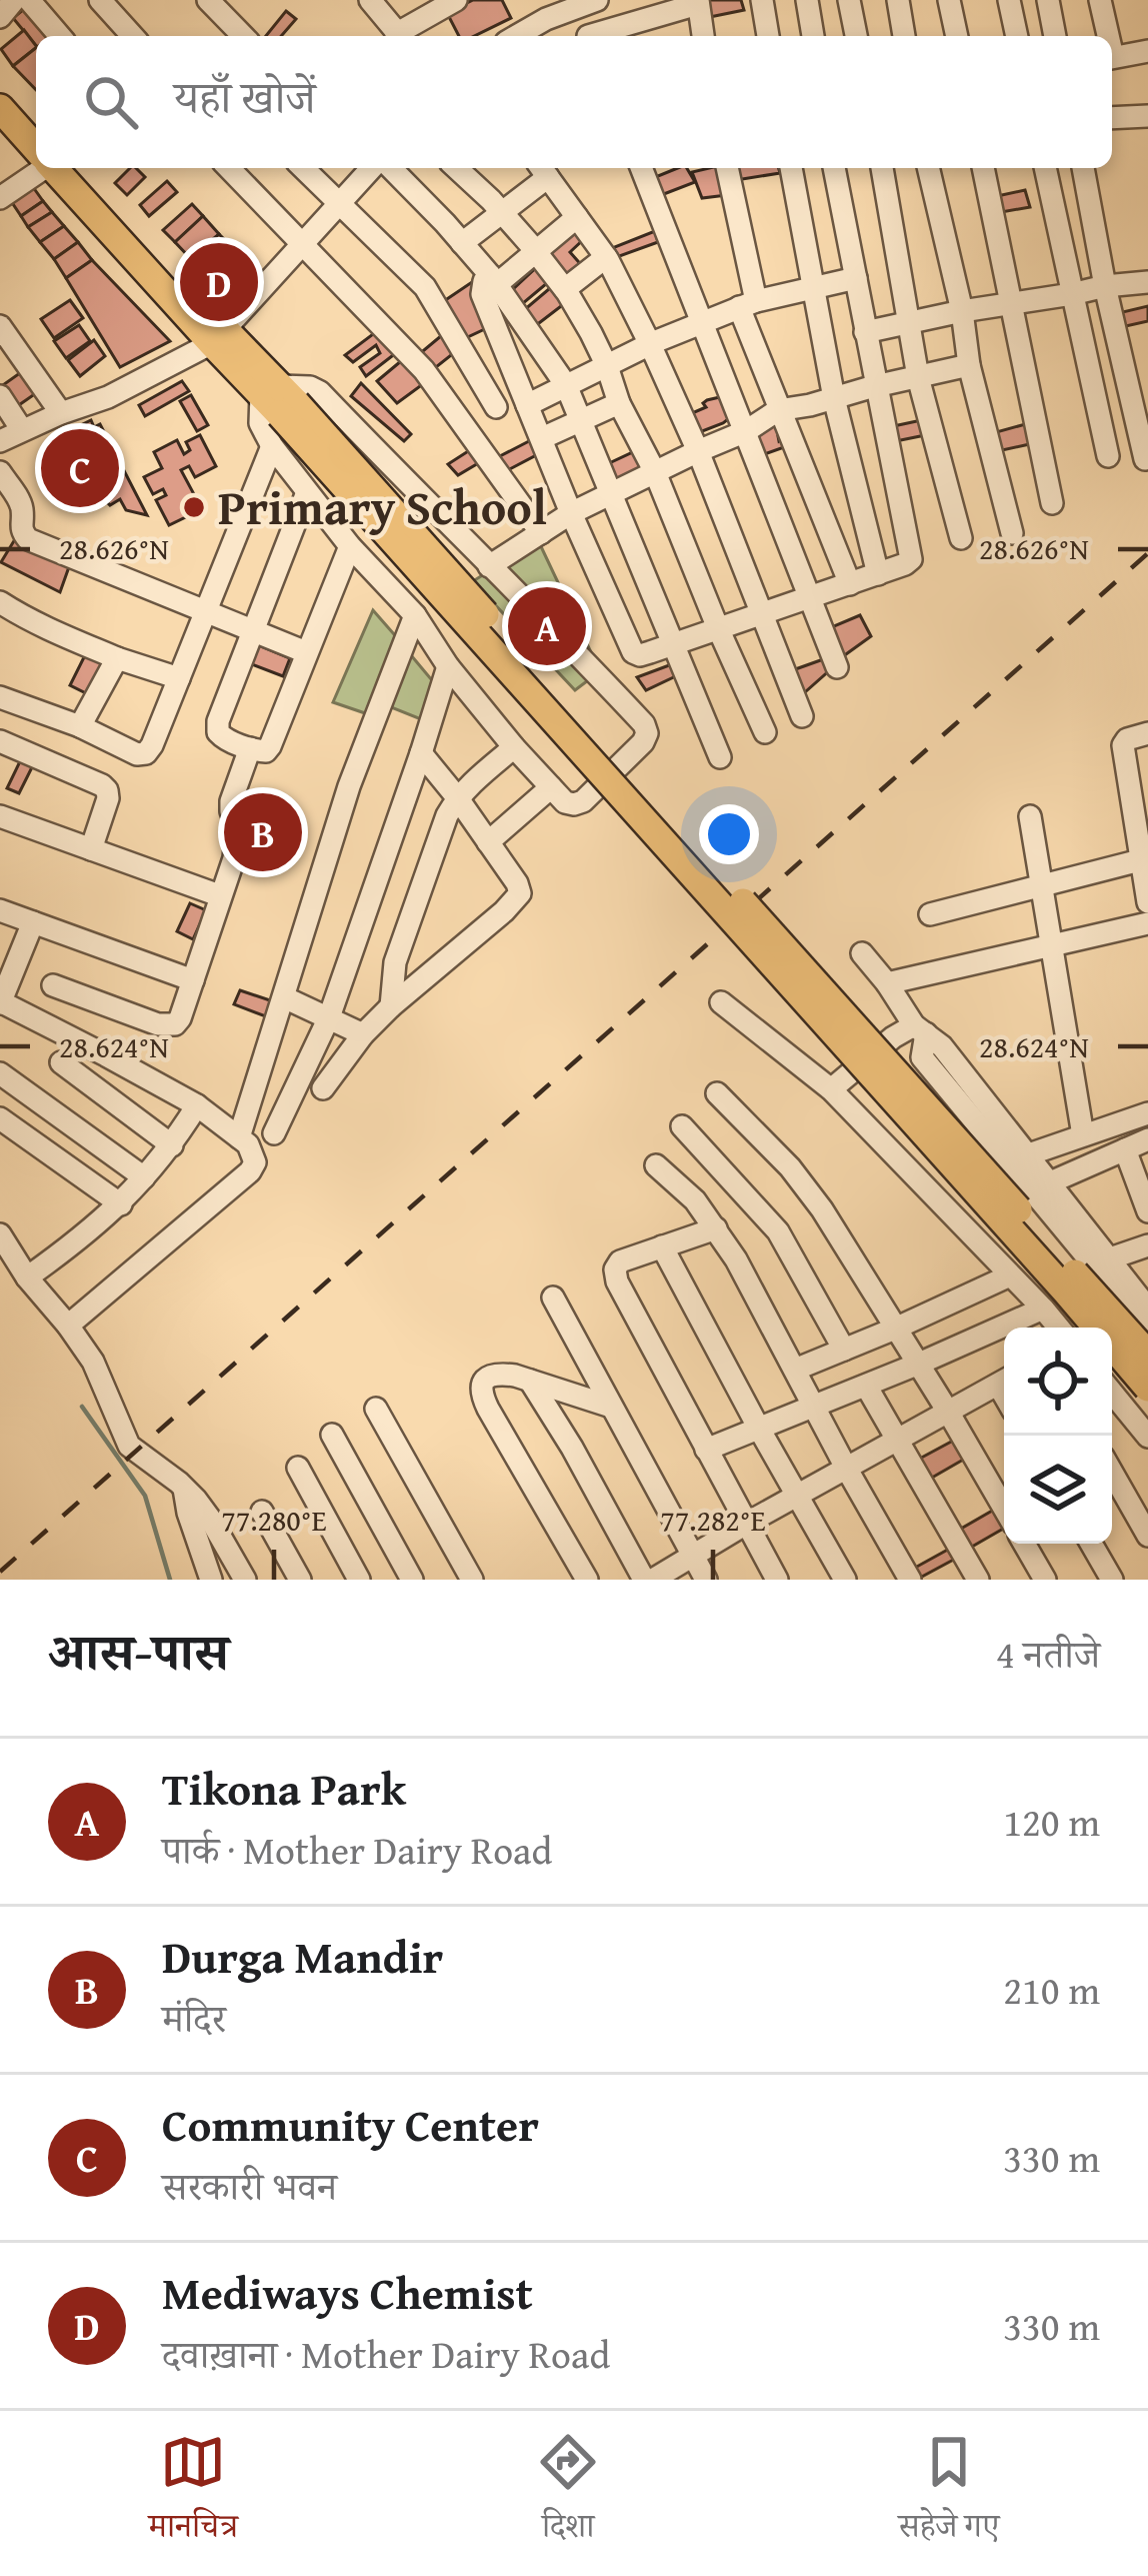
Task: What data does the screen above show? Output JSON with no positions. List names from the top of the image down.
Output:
{
  "places": ["Primary School"],
  "page": {
    "search": "यहाँ खोजें",
    "pins": [
      "D",
      "C",
      "A",
      "B"
    ],
    "heading": ["आस-पास", "4 नतीजे"],
    "list": [
      {
        "mark": "A",
        "name": "Tikona Park",
        "note": "पार्क · Mother Dairy Road",
        "value": "120 m"
      },
      {
        "mark": "B",
        "name": "Durga Mandir",
        "note": "मंदिर",
        "value": "210 m"
      },
      {
        "mark": "C",
        "name": "Community Center",
        "note": "सरकारी भवन",
        "value": "330 m"
      },
      {
        "mark": "D",
        "name": "Mediways Chemist",
        "note": "दवाख़ाना · Mother Dairy Road",
        "value": "330 m"
      }
    ],
    "nav": ["मानचित्र", "दिशा", "सहेजे गए"]
  },
  "coordinates": [
    "28.626°N",
    "28.624°N",
    "77.280°E",
    "77.282°E"
  ]
}
